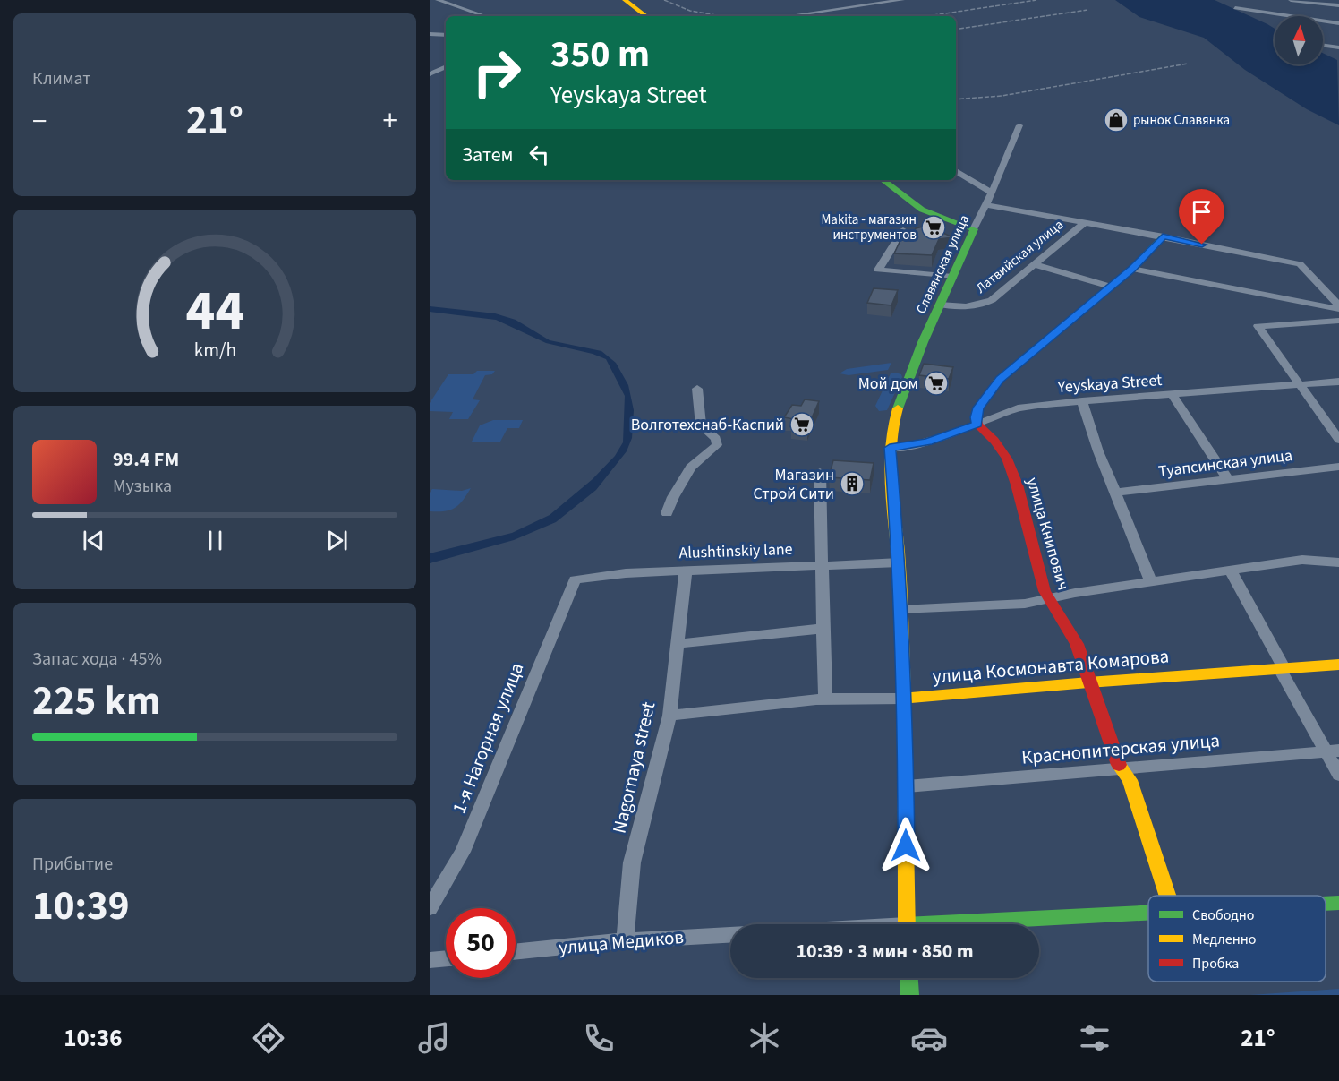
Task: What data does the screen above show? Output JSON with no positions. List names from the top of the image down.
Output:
{
  "streets": {
    "main road": ["Славянская улица", "улица Книпович", "улица Космонавта Комарова"],
    "street": [
      "Латвийская улица",
      "Yeyskaya Street",
      "Туапсинская улица",
      "Alushtinskiy lane",
      "1-я Нагорная улица",
      "Краснопитерская улица",
      "Nagornaya street",
      "улица Медиков"
    ]
  },
  "crossings": [
    ["Латвийская улица", "Славянская улица"],
    ["Славянская улица", "Yeyskaya Street"],
    ["Yeyskaya Street", "улица Книпович"],
    ["улица Книпович", "улица Космонавта Комарова"],
    ["улица Книпович", "Краснопитерская улица"],
    ["Alushtinskiy lane", "1-я Нагорная улица"],
    ["Alushtinskiy lane", "Nagornaya street"],
    ["улица Космонавта Комарова", "Nagornaya street"],
    ["Nagornaya street", "улица Медиков"]
  ],
  "places": {
    "shop": ["рынок Славянка"],
    "supermarket": ["Makita - магазин инструментов", "Мой дом", "Волготехснаб-Каспий"],
    "building": ["Магазин Строй Сити"]
  },
  "legend": ["Свободно", "Медленно", "Пробка"],
  "north": "top",
  "page": {
    "tile": [
      "Климат",
      ["Запас хода · 45%", "225 km"],
      ["Прибытие", "10:39"]
    ],
    "turn": ["350 m", "Yeyskaya Street"],
    "heat": ["−", "21°", "+"],
    "then": "Затем",
    "song": ["99.4 FM", "Музыка"],
    "limit": "50",
    "trip": "10:39 · 3 мин · 850 m",
    "tabs": ["10:36", "21°"],
    "gauge": ["44", "km/h"]
  }
}
